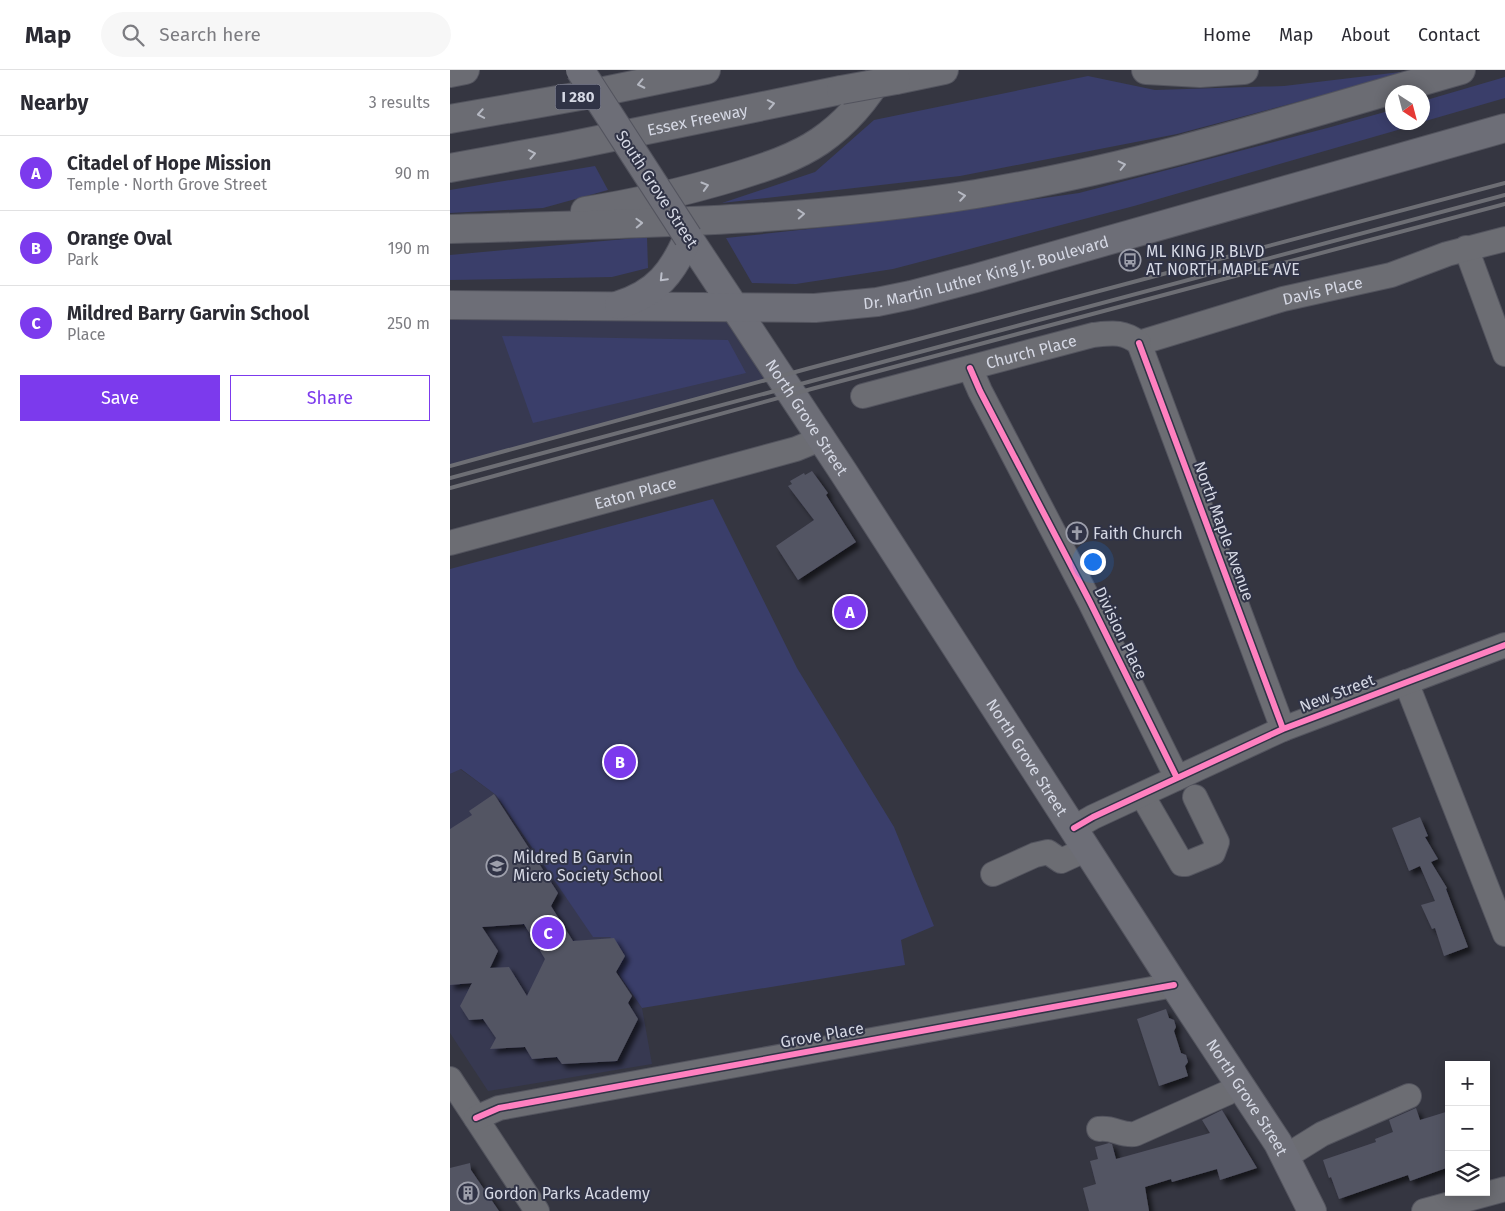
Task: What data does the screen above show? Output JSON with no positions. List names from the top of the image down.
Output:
{
  "streets": {
    "highway": ["I 280", "Essex Freeway"],
    "main road": ["South Grove Street", "Dr. Martin Luther King Jr. Boulevard", "North Grove Street"],
    "street": [
      "Davis Place",
      "Church Place",
      "Eaton Place",
      "North Maple Avenue",
      "Division Place",
      "New Street",
      "Grove Place"
    ]
  },
  "crossings": [
    ["South Grove Street", "Dr. Martin Luther King Jr. Boulevard"],
    ["South Grove Street", "North Grove Street"],
    ["Dr. Martin Luther King Jr. Boulevard", "North Grove Street"],
    ["Davis Place", "Church Place"],
    ["Davis Place", "North Maple Avenue"],
    ["Church Place", "North Maple Avenue"],
    ["Church Place", "Division Place"],
    ["North Grove Street", "Eaton Place"],
    ["North Grove Street", "New Street"],
    ["North Grove Street", "Grove Place"],
    ["North Maple Avenue", "New Street"],
    ["Division Place", "New Street"]
  ],
  "places": {
    "bus stop": ["ML KING JR BLVD AT NORTH MAPLE AVE"],
    "church": ["Faith Church"],
    "school or university": ["Mildred B Garvin Micro Society School"],
    "building": ["Gordon Parks Academy"]
  },
  "north": "bottom right",
  "page": {
    "header": "Map",
    "search": "Search here",
    "nav": [
      "Home",
      "Map",
      "About",
      "Contact"
    ],
    "heading": ["Nearby", "3 results"],
    "list": [
      {
        "mark": "A",
        "name": "Citadel of Hope Mission",
        "note": "Temple · North Grove Street",
        "value": "90 m"
      },
      {
        "mark": "B",
        "name": "Orange Oval",
        "note": "Park",
        "value": "190 m"
      },
      {
        "mark": "C",
        "name": "Mildred Barry Garvin School",
        "note": "Place",
        "value": "250 m"
      }
    ],
    "buttons": ["Save", "Share"],
    "pins": ["A", "B", "C"],
    "map_buttons": ["+", "−"]
  }
}
